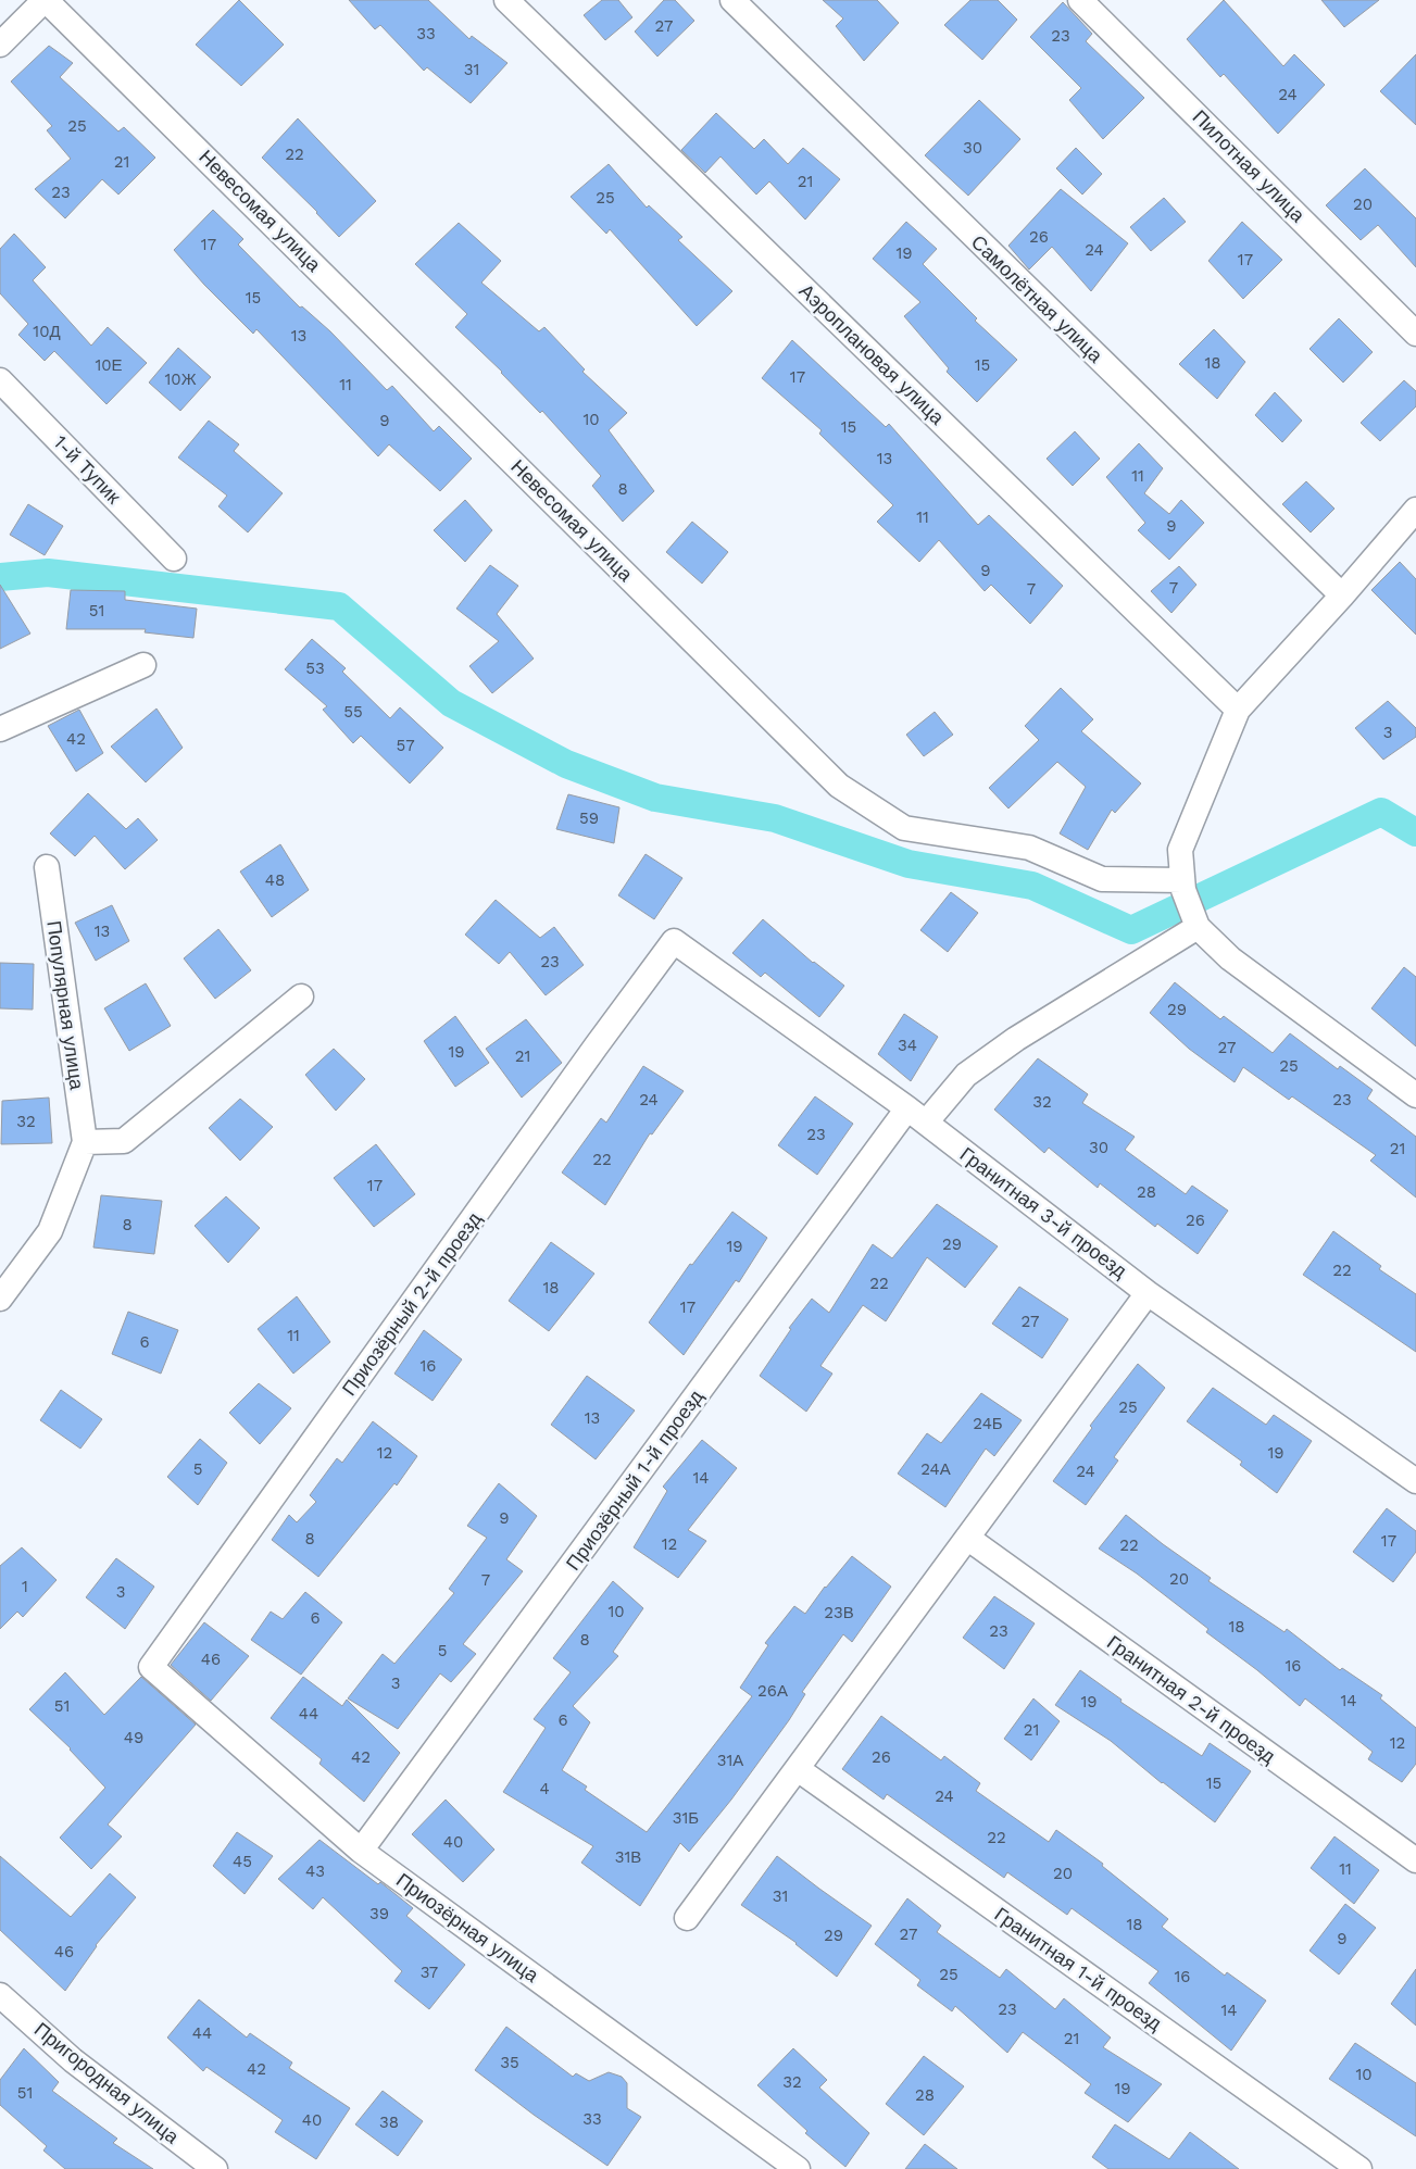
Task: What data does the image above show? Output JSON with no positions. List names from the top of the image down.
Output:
{
  "streets": {
    "street": [
      "Пилотная улица",
      "Невесомая улица",
      "Самолётная улица",
      "Аэроплановая улица",
      "1-й Тупик",
      "Популярная улица",
      "Гранитная 3-й проезд",
      "Приозёрный 2-й проезд",
      "Приозёрный 1-й проезд",
      "Гранитная 2-й проезд",
      "Приозёрная улица",
      "Гранитная 1-й проезд",
      "Пригородная улица"
    ]
  },
  "crossings": [
    ["Гранитная 3-й проезд", "Приозёрный 2-й проезд"],
    ["Гранитная 3-й проезд", "Приозёрный 1-й проезд"],
    ["Приозёрный 2-й проезд", "Приозёрная улица"],
    ["Приозёрный 1-й проезд", "Приозёрная улица"]
  ],
  "house_numbers": [
    "27",
    "33",
    "23",
    "31",
    "24",
    "25",
    "30",
    "22",
    "21",
    "21",
    "23",
    "25",
    "20",
    "26",
    "17",
    "24",
    "19",
    "17",
    "15",
    "10Д",
    "13",
    "18",
    "10Е",
    "15",
    "17",
    "10Ж",
    "11",
    "10",
    "9",
    "15",
    "13",
    "11",
    "8",
    "11",
    "9",
    "9",
    "7",
    "7",
    "51",
    "53",
    "55",
    "3",
    "42",
    "57",
    "59",
    "48",
    "13",
    "23",
    "29",
    "34",
    "27",
    "19",
    "21",
    "25",
    "24",
    "23",
    "32",
    "32",
    "23",
    "30",
    "21",
    "22",
    "17",
    "28",
    "26",
    "8",
    "29",
    "19",
    "22",
    "22",
    "18",
    "17",
    "27",
    "11",
    "6",
    "16",
    "25",
    "13",
    "24Б",
    "12",
    "19",
    "5",
    "24А",
    "24",
    "14",
    "9",
    "8",
    "17",
    "12",
    "22",
    "20",
    "7",
    "1",
    "3",
    "10",
    "23В",
    "6",
    "18",
    "23",
    "8",
    "5",
    "46",
    "16",
    "3",
    "26А",
    "14",
    "19",
    "51",
    "44",
    "6",
    "21",
    "49",
    "12",
    "42",
    "26",
    "31А",
    "15",
    "4",
    "24",
    "31Б",
    "22",
    "40",
    "31В",
    "45",
    "11",
    "43",
    "20",
    "31",
    "39",
    "18",
    "27",
    "29",
    "9",
    "46",
    "37",
    "25",
    "16",
    "23",
    "14",
    "44",
    "21",
    "35",
    "42",
    "10",
    "32",
    "19",
    "51",
    "28",
    "33",
    "40",
    "38"
  ]
}
